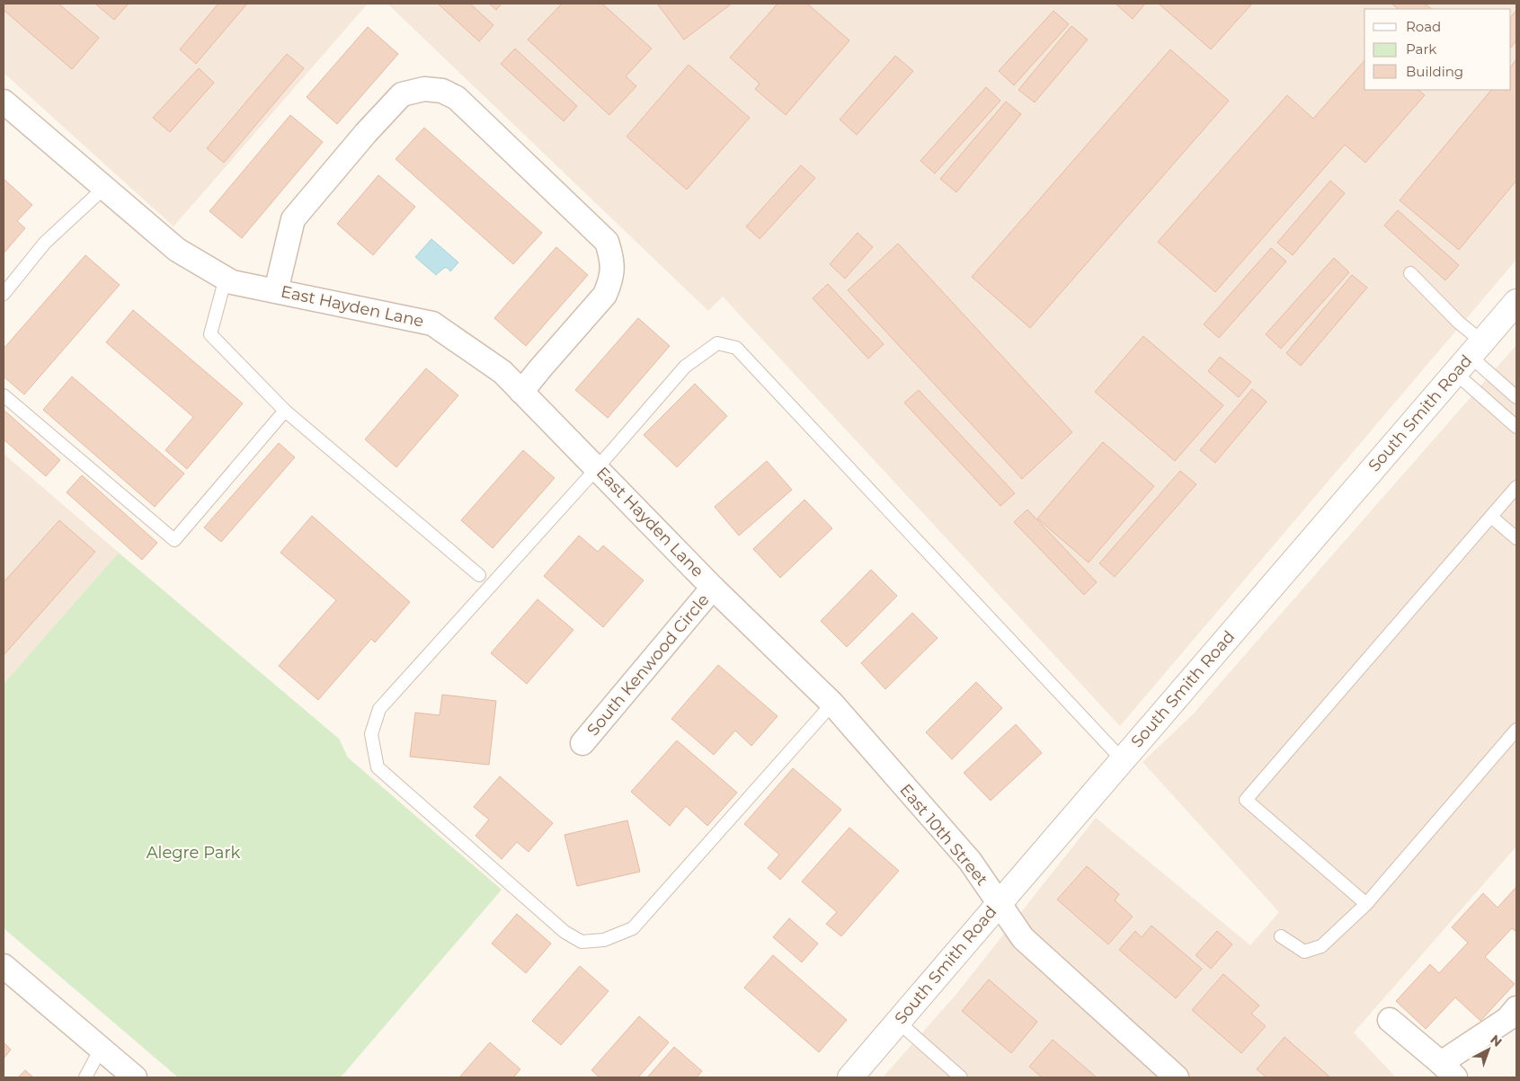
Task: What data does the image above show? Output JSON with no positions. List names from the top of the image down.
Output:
{
  "streets": {
    "street": [
      "East Hayden Lane",
      "South Smith Road",
      "South Kenwood Circle",
      "East 10th Street"
    ]
  },
  "crossings": [
    ["East Hayden Lane", "South Kenwood Circle"],
    ["East Hayden Lane", "East 10th Street"],
    ["South Smith Road", "East 10th Street"],
    ["South Kenwood Circle", "East 10th Street"]
  ],
  "parks": ["Alegre Park"],
  "legend": ["Road", "Park", "Building"],
  "north": "top right"
}
